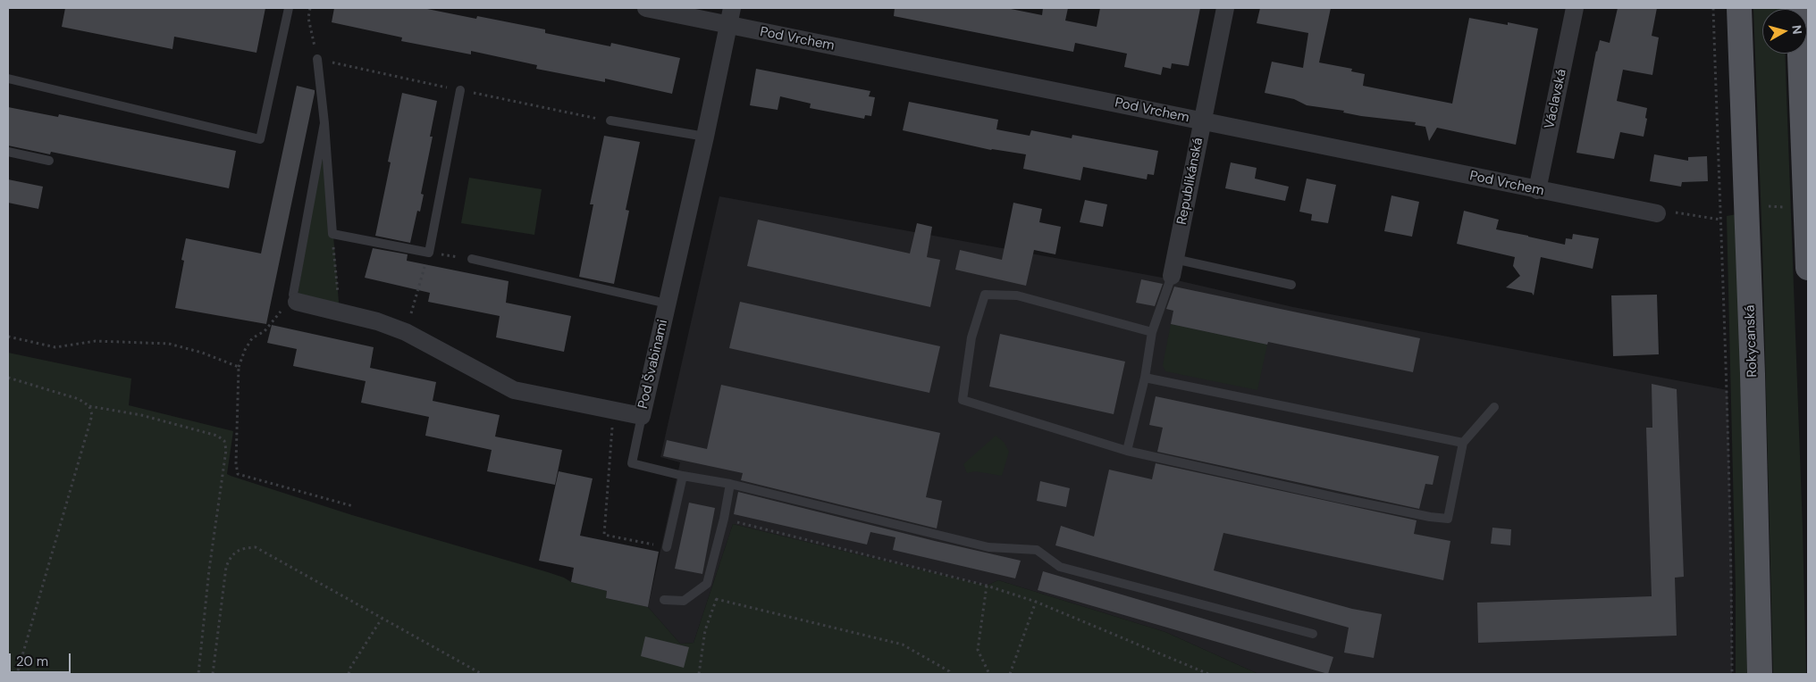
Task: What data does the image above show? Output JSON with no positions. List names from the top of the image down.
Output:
{
  "streets": {
    "main road": ["Rokycanská"],
    "street": [
      "Pod Vrchem",
      "Václavská",
      "Republikánská",
      "Pod Švabinami"
    ]
  },
  "crossings": [
    ["Pod Vrchem", "Václavská"],
    ["Pod Vrchem", "Republikánská"],
    ["Pod Vrchem", "Pod Švabinami"]
  ],
  "scale_bar": "20 m",
  "north": "right"
}
